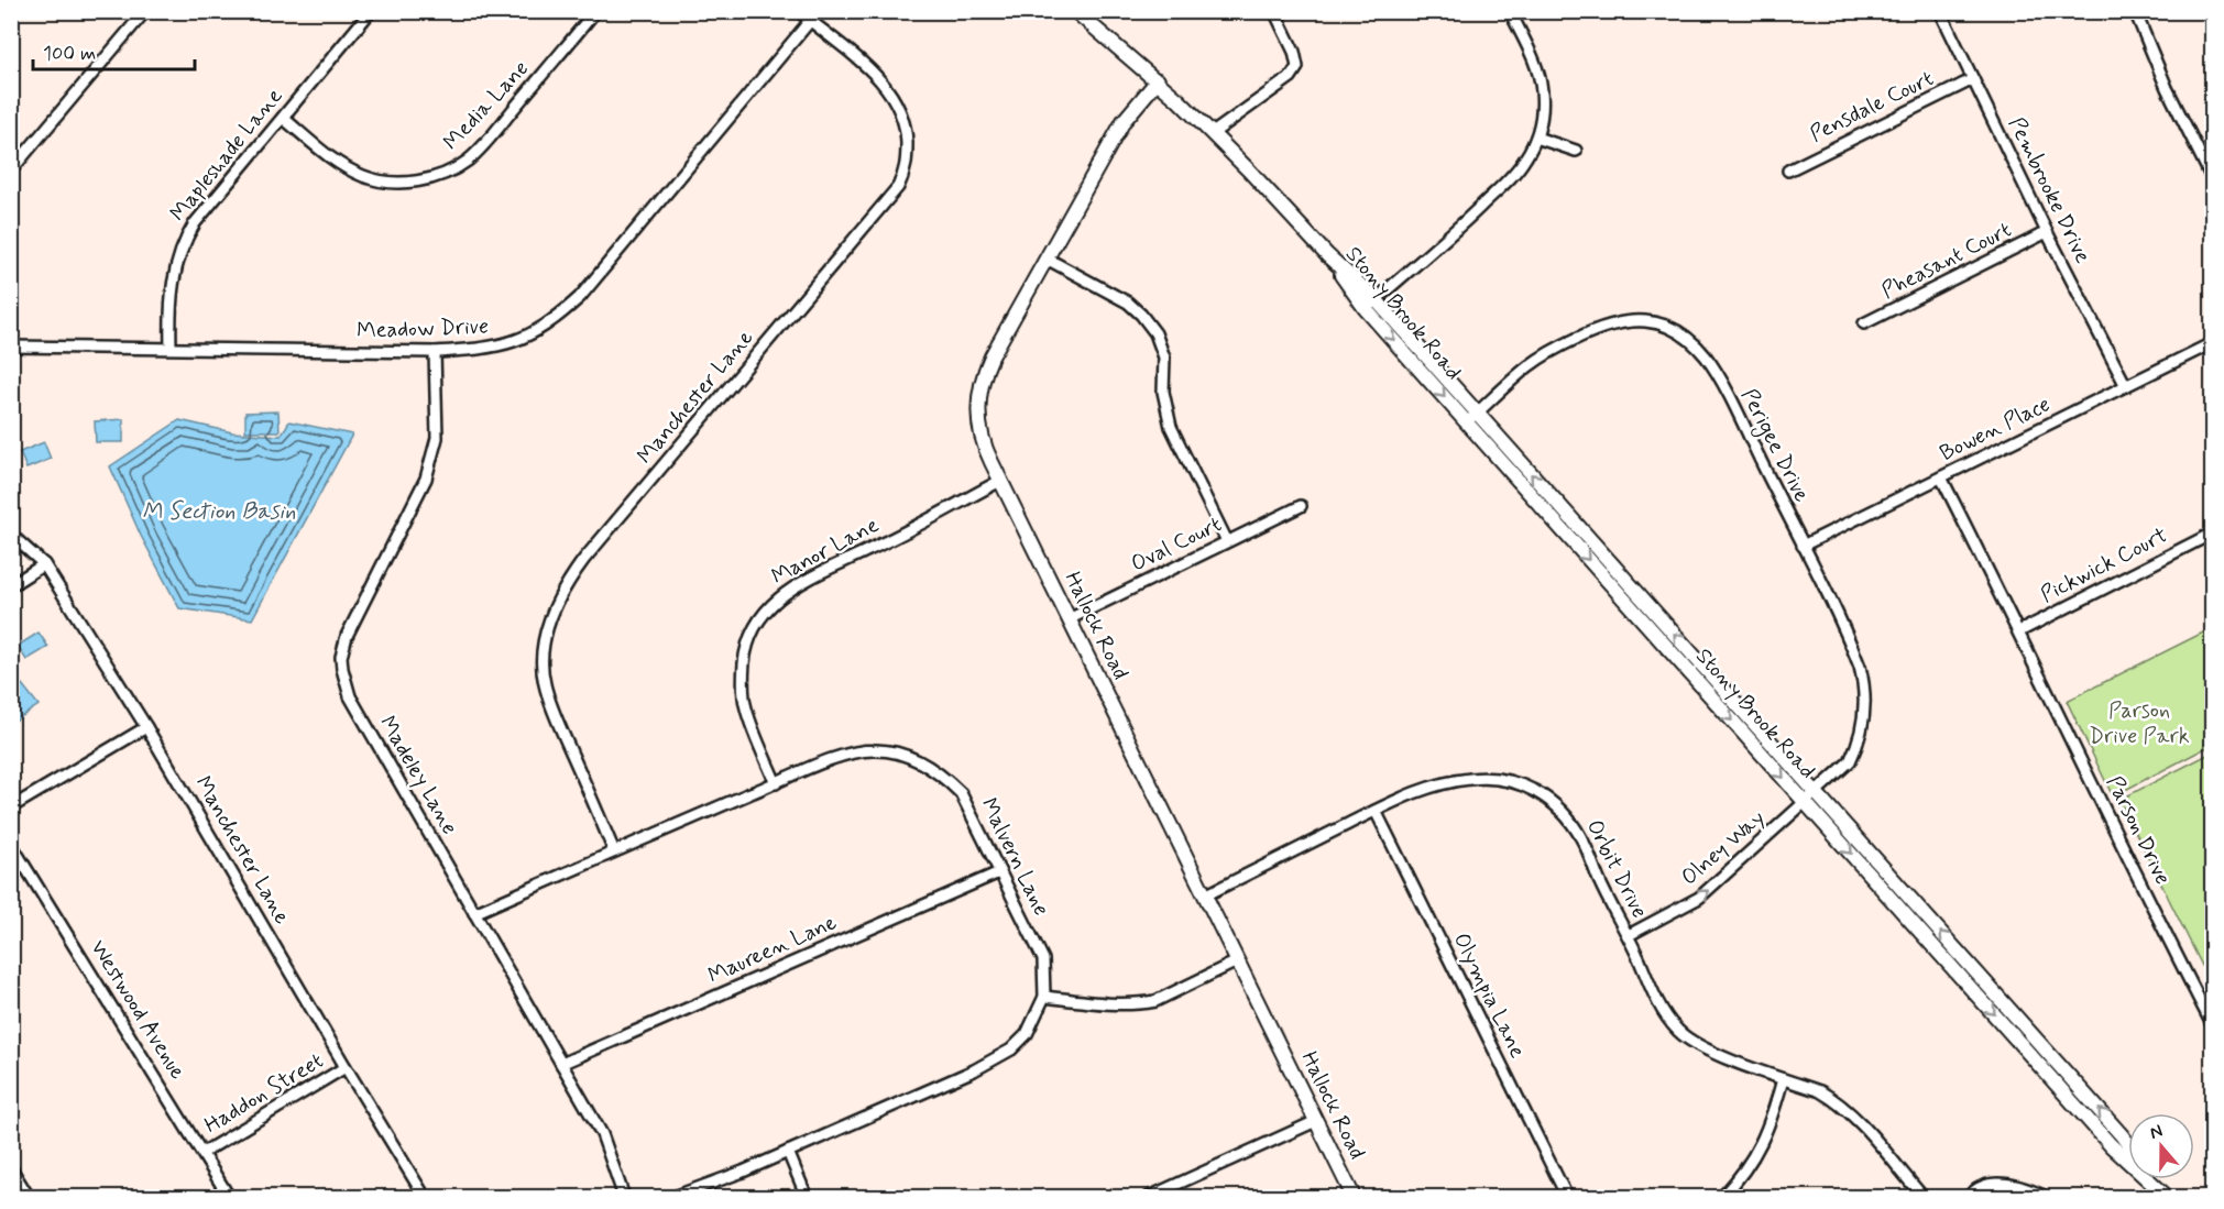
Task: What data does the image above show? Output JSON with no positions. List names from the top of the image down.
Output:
{
  "streets": {
    "main road": ["Stony Brook Road", "Hallock Road"],
    "street": [
      "Media Lane",
      "Pensdale Court",
      "Mapleshade Lane",
      "Pembrooke Drive",
      "Pheasant Court",
      "Meadow Drive",
      "Manchester Lane",
      "Bowen Place",
      "Perigee Drive",
      "Oval Court",
      "Manor Lane",
      "Pickwick Court",
      "Madeley Lane",
      "Parson Drive",
      "Olney Way",
      "Malvern Lane",
      "Orbit Drive",
      "Maureen Lane",
      "Olympia Lane",
      "Westwood Avenue",
      "Haddon Street"
    ]
  },
  "crossings": [
    ["Media Lane", "Mapleshade Lane"],
    ["Pensdale Court", "Pembrooke Drive"],
    ["Mapleshade Lane", "Meadow Drive"],
    ["Pembrooke Drive", "Pheasant Court"],
    ["Pembrooke Drive", "Bowen Place"],
    ["Stony Brook Road", "Perigee Drive"],
    ["Stony Brook Road", "Hallock Road"],
    ["Stony Brook Road", "Olney Way"],
    ["Meadow Drive", "Manchester Lane"],
    ["Meadow Drive", "Madeley Lane"],
    ["Manchester Lane", "Malvern Lane"],
    ["Manchester Lane", "Haddon Street"],
    ["Bowen Place", "Perigee Drive"],
    ["Bowen Place", "Parson Drive"],
    ["Perigee Drive", "Olney Way"],
    ["Oval Court", "Hallock Road"],
    ["Manor Lane", "Hallock Road"],
    ["Manor Lane", "Malvern Lane"],
    ["Pickwick Court", "Parson Drive"],
    ["Hallock Road", "Orbit Drive"],
    ["Madeley Lane", "Malvern Lane"],
    ["Madeley Lane", "Maureen Lane"],
    ["Olney Way", "Orbit Drive"],
    ["Malvern Lane", "Maureen Lane"],
    ["Orbit Drive", "Olympia Lane"],
    ["Westwood Avenue", "Haddon Street"]
  ],
  "one_way": ["Olney Way"],
  "water": ["M Section Basin"],
  "parks": ["Parson Drive Park"],
  "scale_bar": "100 m",
  "north": "top"
}
